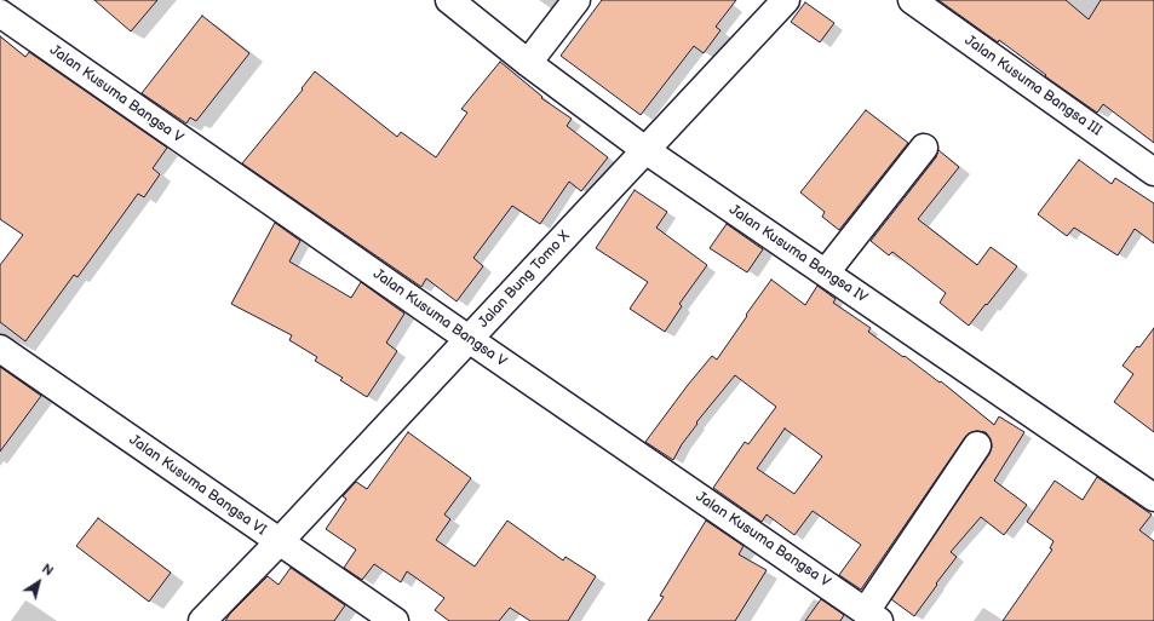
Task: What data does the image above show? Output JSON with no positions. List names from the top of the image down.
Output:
{
  "streets": {
    "street": [
      "Jalan Kusuma Bangsa III",
      "Jalan Kusuma Bangsa V",
      "Jalan Kusuma Bangsa IV",
      "Jalan Bung Tomo X",
      "Jalan Kusuma Bangsa VI"
    ]
  },
  "crossings": [
    ["Jalan Kusuma Bangsa V", "Jalan Bung Tomo X"],
    ["Jalan Kusuma Bangsa IV", "Jalan Bung Tomo X"],
    ["Jalan Bung Tomo X", "Jalan Kusuma Bangsa VI"]
  ],
  "north": "top right"
}
